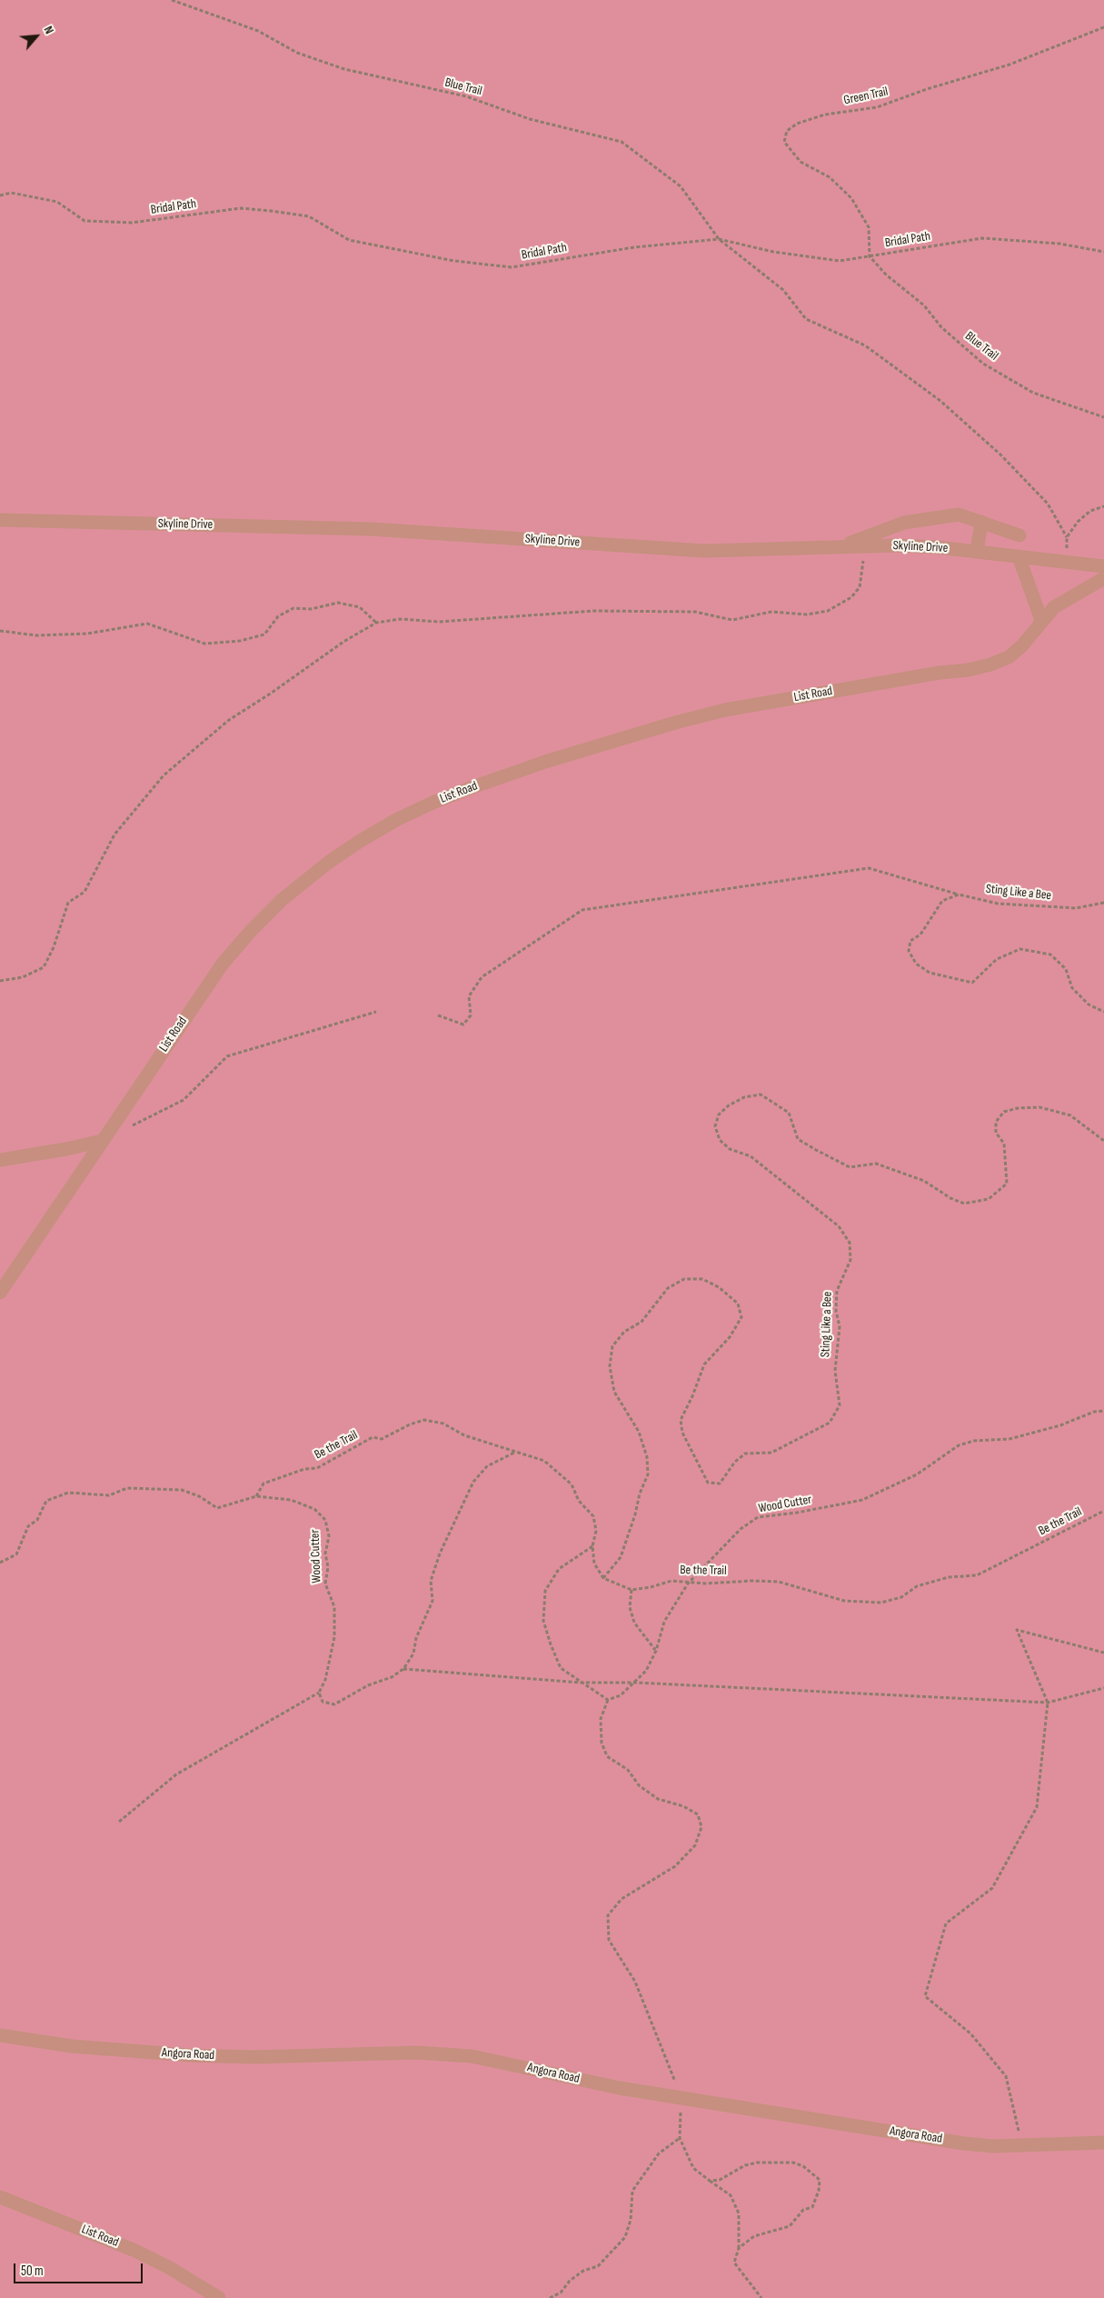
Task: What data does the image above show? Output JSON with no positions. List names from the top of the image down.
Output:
{
  "streets": {
    "street": ["Skyline Drive", "List Road", "Angora Road"],
    "path": [
      "Blue Trail",
      "Green Trail",
      "Bridal Path",
      "Sting Like a Bee",
      "Be the Trail",
      "Wood Cutter"
    ]
  },
  "crossings": [
    ["Blue Trail", "Green Trail"],
    ["Blue Trail", "Bridal Path"],
    ["Green Trail", "Bridal Path"],
    ["Sting Like a Bee", "Be the Trail"],
    ["Be the Trail", "Wood Cutter"]
  ],
  "scale_bar": "50 m",
  "north": "top right"
}
